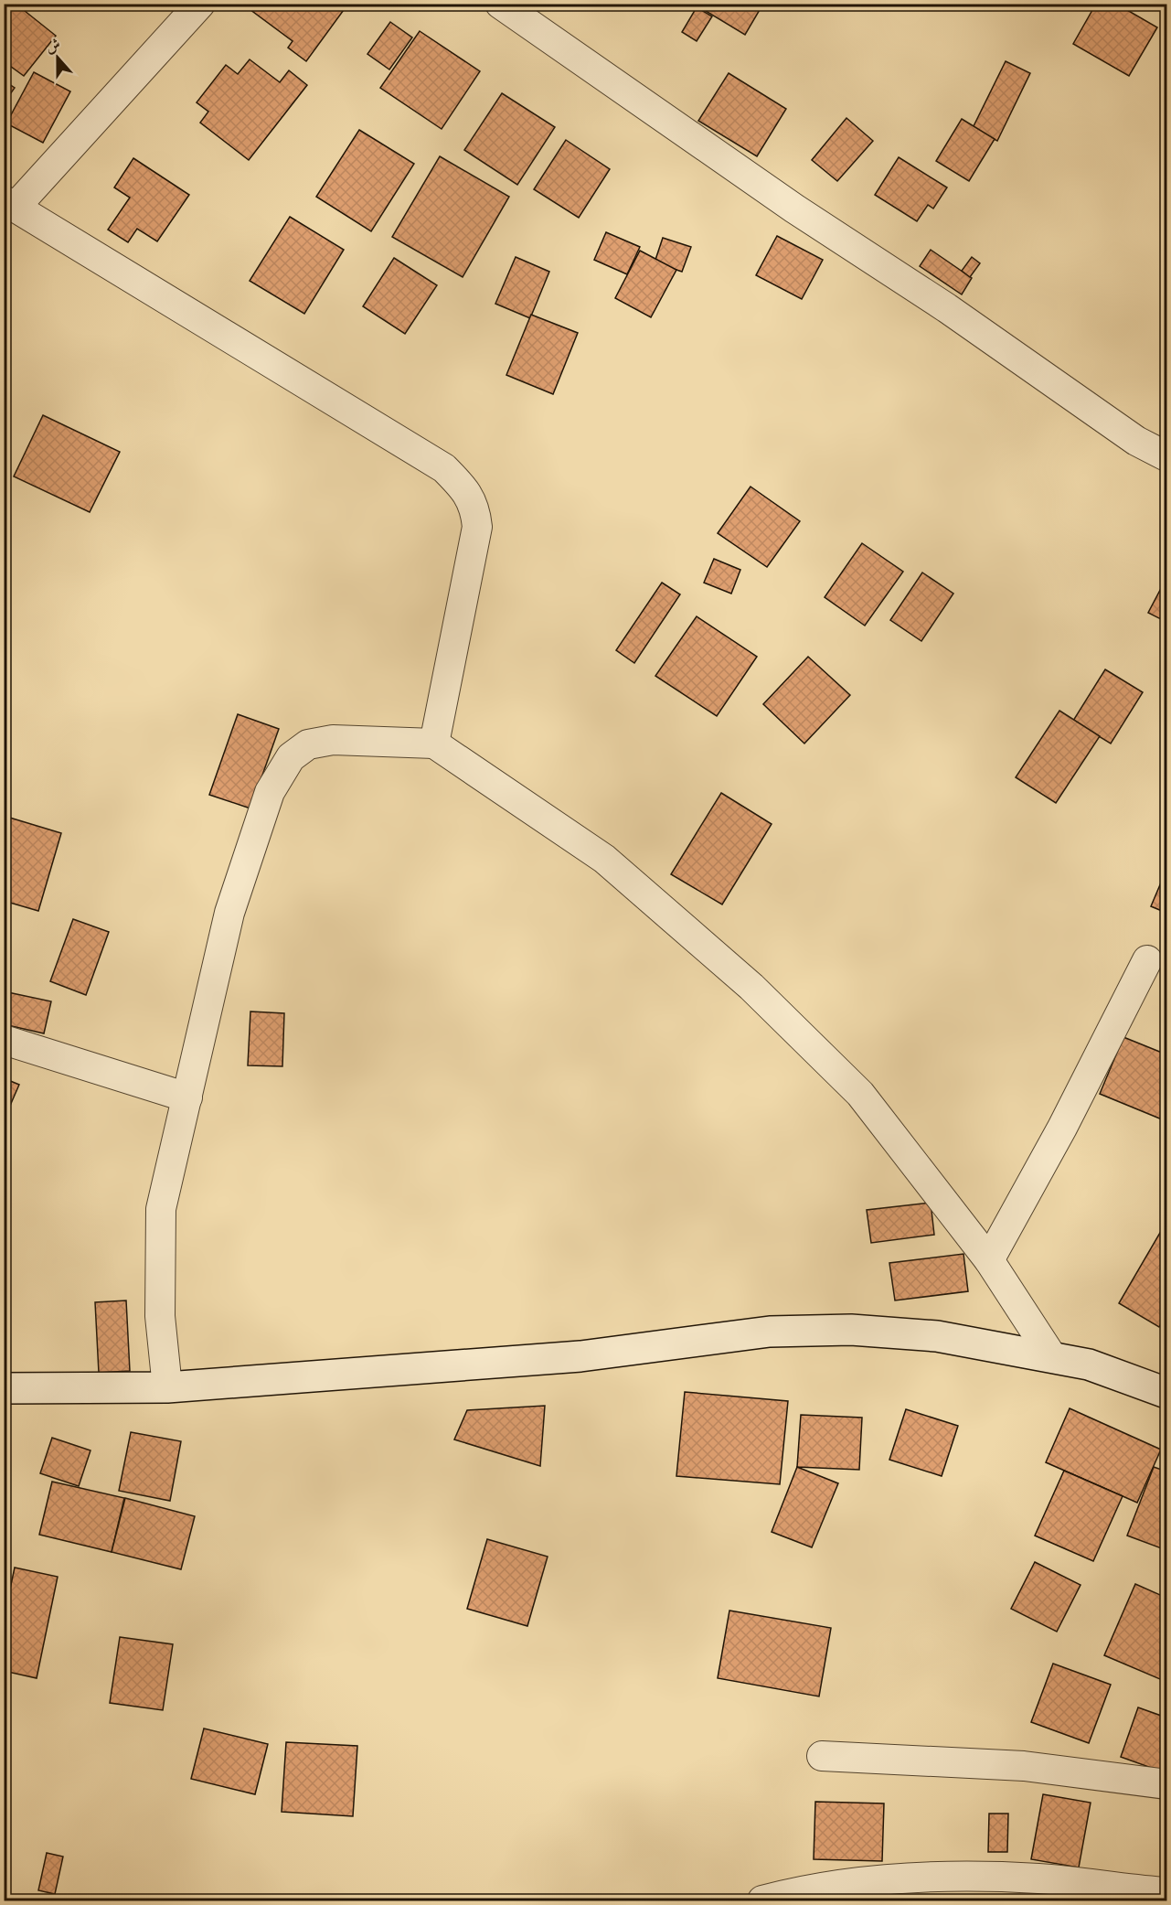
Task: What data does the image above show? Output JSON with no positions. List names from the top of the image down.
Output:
{
  "north": "top"
}
